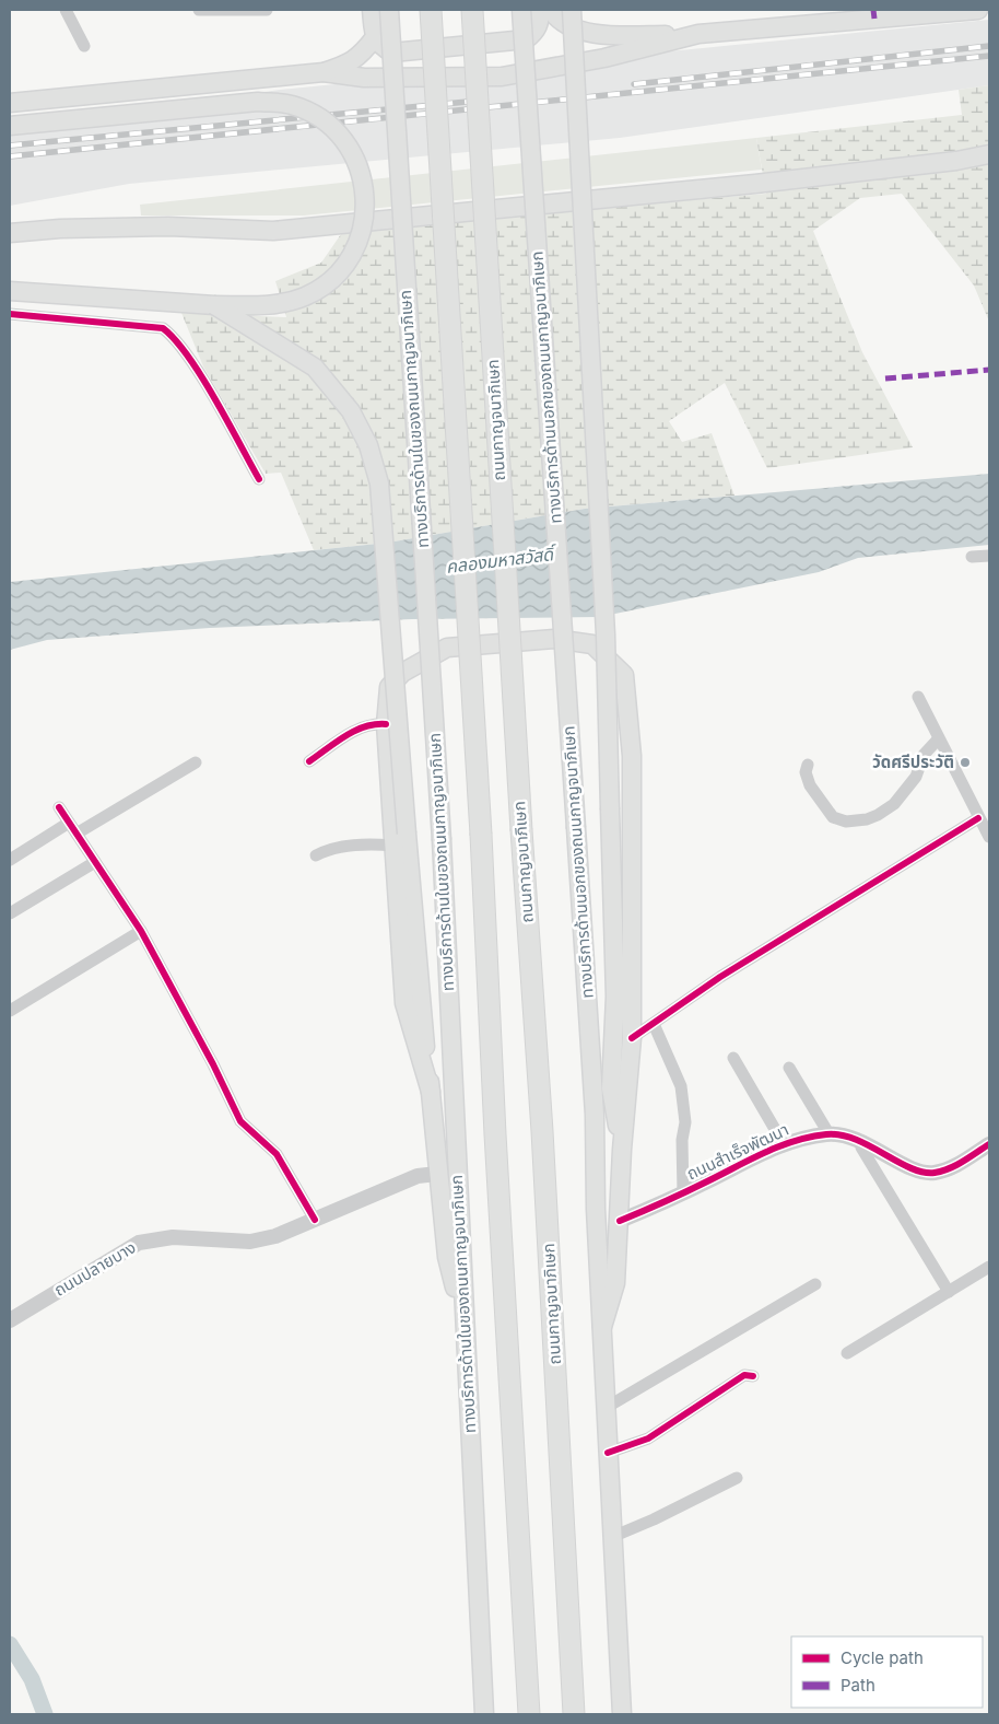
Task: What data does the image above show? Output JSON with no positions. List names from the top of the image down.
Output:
{
  "streets": {
    "highway": ["ถนนกาญจนาภิเษก"],
    "main road": ["ทางบริการด้านนอกของถนนกาญจนาภิเษก", "ทางบริการด้านในของถนนกาญจนาภิเษก"],
    "street": ["ถนนสำเร็จพัฒนา", "ถนนปลายบาง"]
  },
  "water": ["คลองมหาสวัสดิ์"],
  "places": ["วัดศรีประวัติ"],
  "legend": ["Cycle path", "Path"]
}
